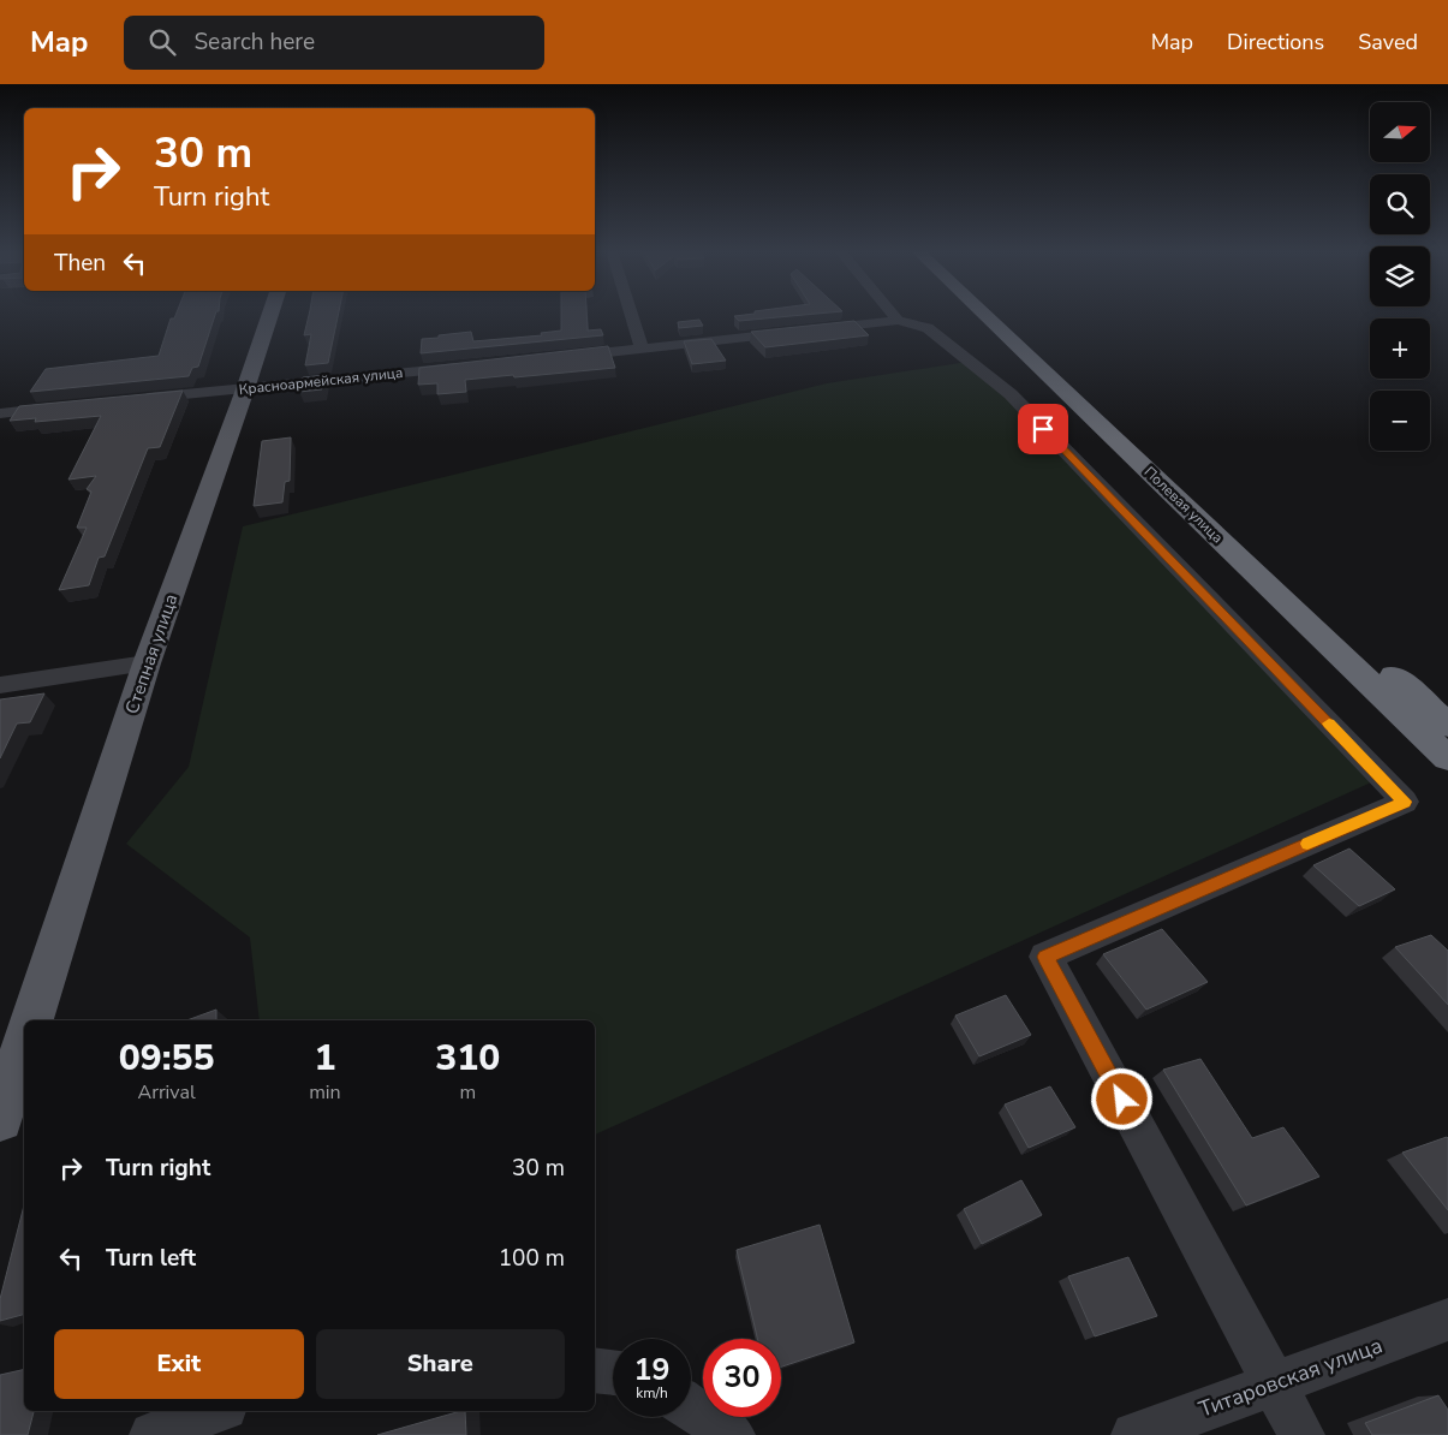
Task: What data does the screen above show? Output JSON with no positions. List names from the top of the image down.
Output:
{
  "streets": {
    "highway": ["Полевая улица"],
    "main road": ["Степная улица"],
    "street": ["Красноармейская улица", "Титаровская улица"]
  },
  "crossings": [
    ["Красноармейская улица", "Степная улица"]
  ],
  "north": "right",
  "page": {
    "header": "Map",
    "search": "Search here",
    "nav": ["Map", "Directions", "Saved"],
    "map_buttons": ["+", "−"],
    "turn": ["30 m", "Turn right"],
    "then": "Then",
    "eta": [
      "09:55",
      "Arrival",
      "1",
      "min",
      "310",
      "m"
    ],
    "list": [
      {
        "name": "Turn right",
        "value": "30 m"
      },
      {
        "name": "Turn left",
        "value": "100 m"
      }
    ],
    "buttons": ["Exit", "Share"],
    "speed": "19 km/h",
    "limit": "30"
  }
}
